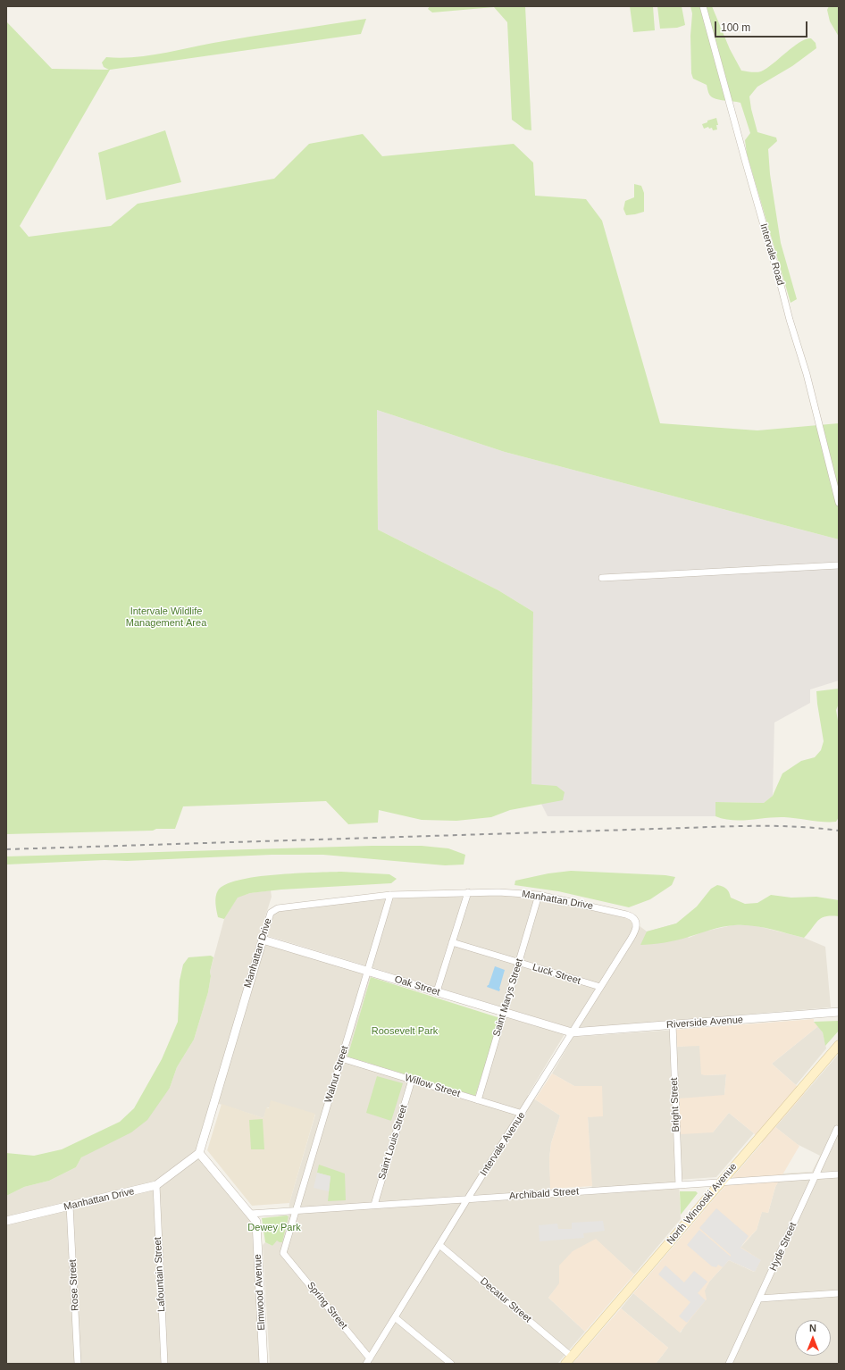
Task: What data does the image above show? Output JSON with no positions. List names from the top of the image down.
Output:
{
  "streets": {
    "main road": ["North Winooski Avenue"],
    "street": [
      "Intervale Road",
      "Manhattan Drive",
      "Luck Street",
      "Oak Street",
      "Saint Marys Street",
      "Riverside Avenue",
      "Walnut Street",
      "Willow Street",
      "Bright Street",
      "Saint Louis Street",
      "Intervale Avenue",
      "Archibald Street",
      "Hyde Street",
      "Lafountain Street",
      "Rose Street",
      "Elmwood Avenue",
      "Decatur Street",
      "Spring Street"
    ]
  },
  "crossings": [
    ["Manhattan Drive", "Oak Street"],
    ["Manhattan Drive", "Saint Marys Street"],
    ["Manhattan Drive", "Walnut Street"],
    ["Manhattan Drive", "Intervale Avenue"],
    ["Manhattan Drive", "Lafountain Street"],
    ["Manhattan Drive", "Rose Street"],
    ["Luck Street", "Saint Marys Street"],
    ["Luck Street", "Intervale Avenue"],
    ["Oak Street", "Saint Marys Street"],
    ["Oak Street", "Riverside Avenue"],
    ["Oak Street", "Walnut Street"],
    ["Oak Street", "Intervale Avenue"],
    ["Saint Marys Street", "Willow Street"],
    ["Riverside Avenue", "Bright Street"],
    ["Riverside Avenue", "Intervale Avenue"],
    ["Walnut Street", "Willow Street"],
    ["Walnut Street", "Archibald Street"],
    ["Walnut Street", "Spring Street"],
    ["Willow Street", "Saint Louis Street"],
    ["Willow Street", "Intervale Avenue"],
    ["Bright Street", "Archibald Street"],
    ["Saint Louis Street", "Archibald Street"],
    ["Intervale Avenue", "Archibald Street"],
    ["Intervale Avenue", "Decatur Street"],
    ["Intervale Avenue", "Spring Street"],
    ["Archibald Street", "North Winooski Avenue"],
    ["Archibald Street", "Hyde Street"],
    ["Archibald Street", "Elmwood Avenue"],
    ["North Winooski Avenue", "Decatur Street"]
  ],
  "parks": ["Intervale Wildlife Management Area", "Roosevelt Park", "Dewey Park"],
  "scale_bar": "100 m",
  "north": "top"
}
